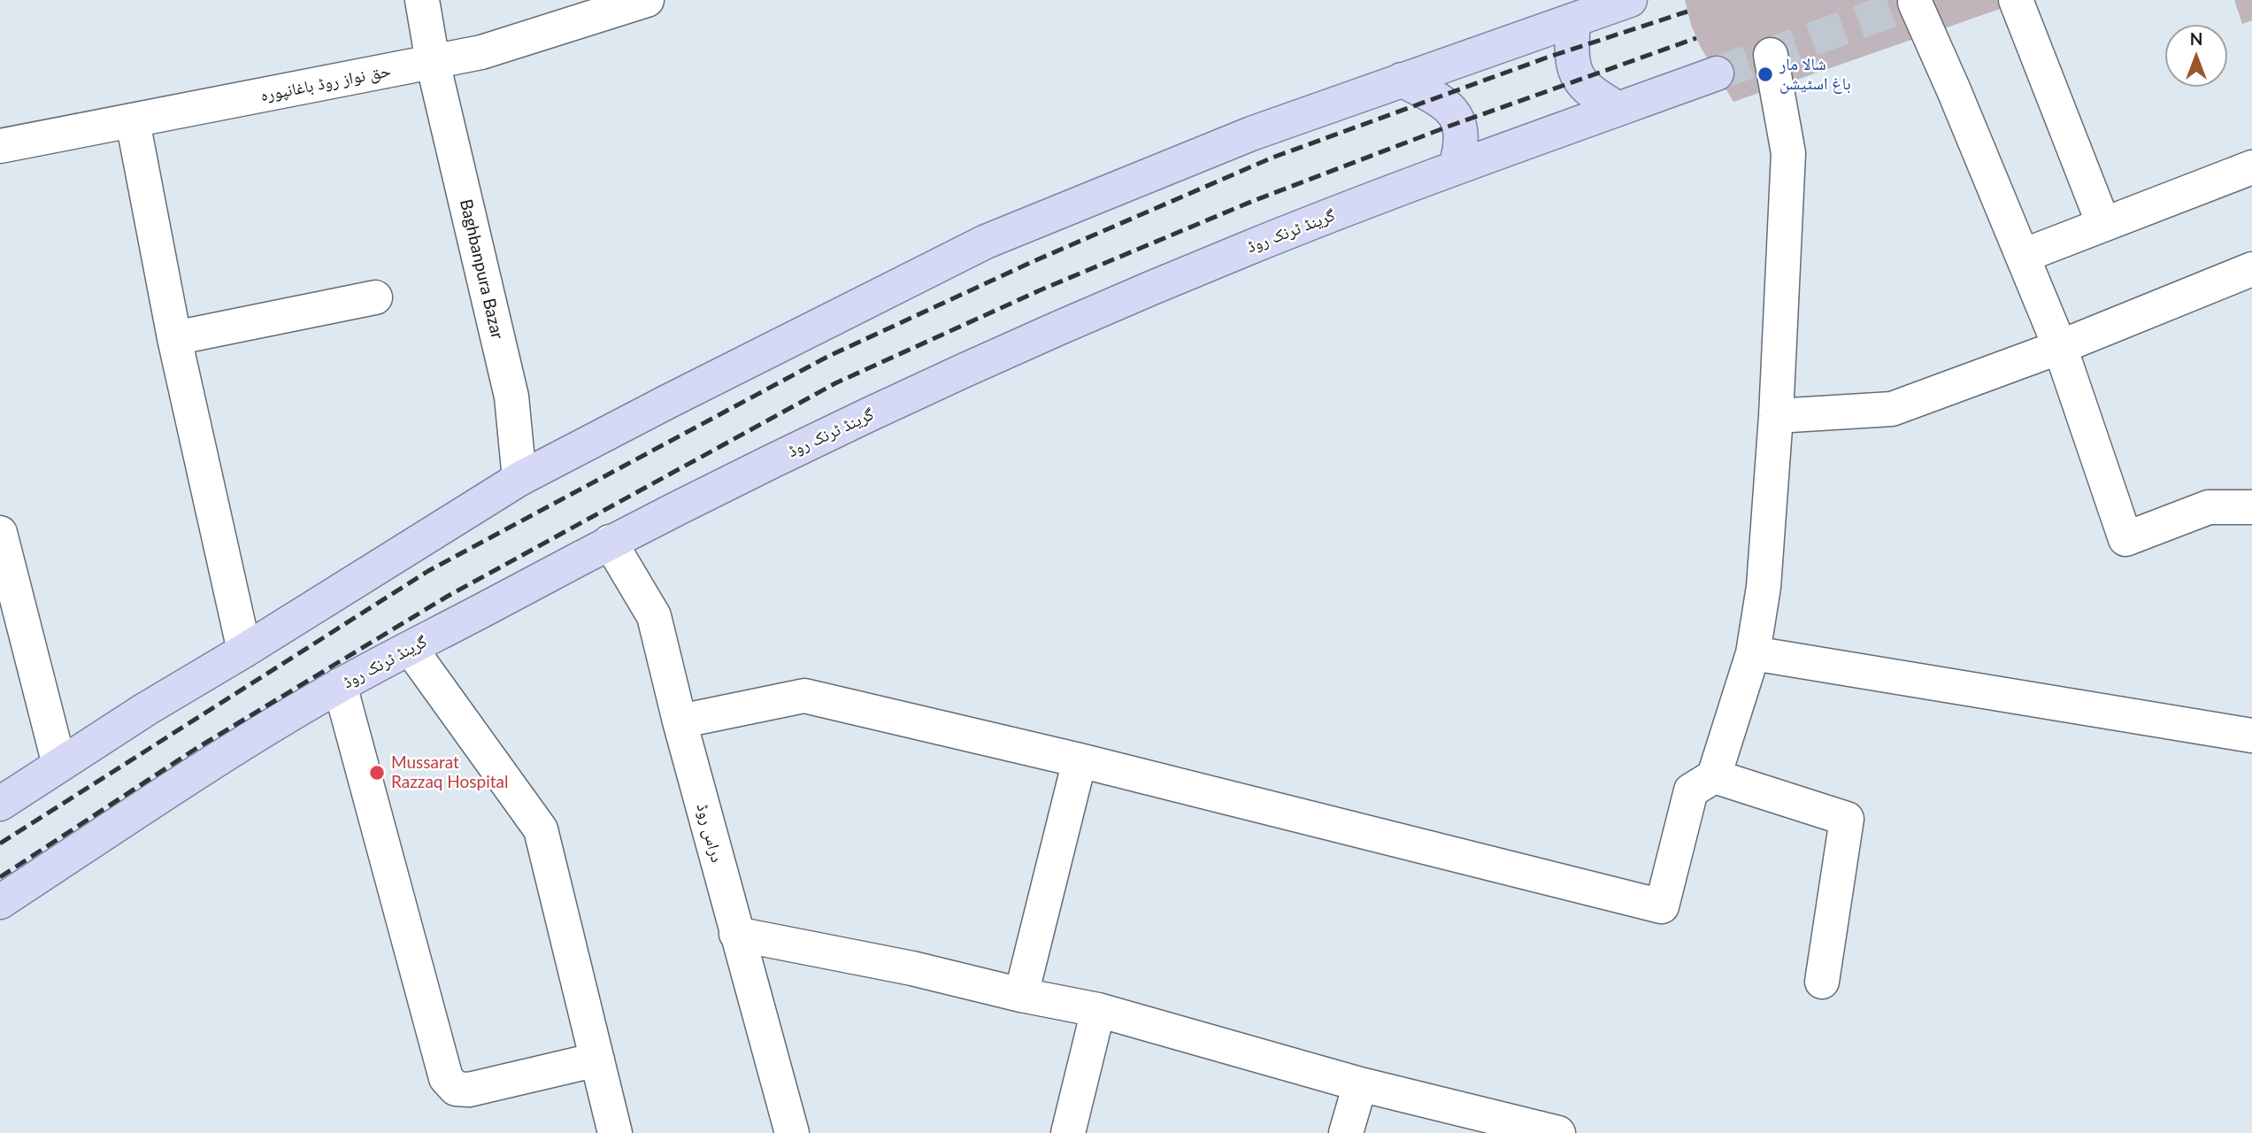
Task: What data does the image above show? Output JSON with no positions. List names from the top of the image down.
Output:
{
  "streets": {
    "main road": ["گرینڈ ٹرنک روڈ"],
    "street": ["حق نواز روڈ باغانپورہ", "Baghbanpura Bazar", "دراس روڈ"]
  },
  "crossings": [
    ["حق نواز روڈ باغانپورہ", "Baghbanpura Bazar"],
    ["گرینڈ ٹرنک روڈ", "دراس روڈ"]
  ],
  "places": ["شالا مار باغ اسٹیشن", "Mussarat Razzaq Hospital"],
  "north": "top"
}
